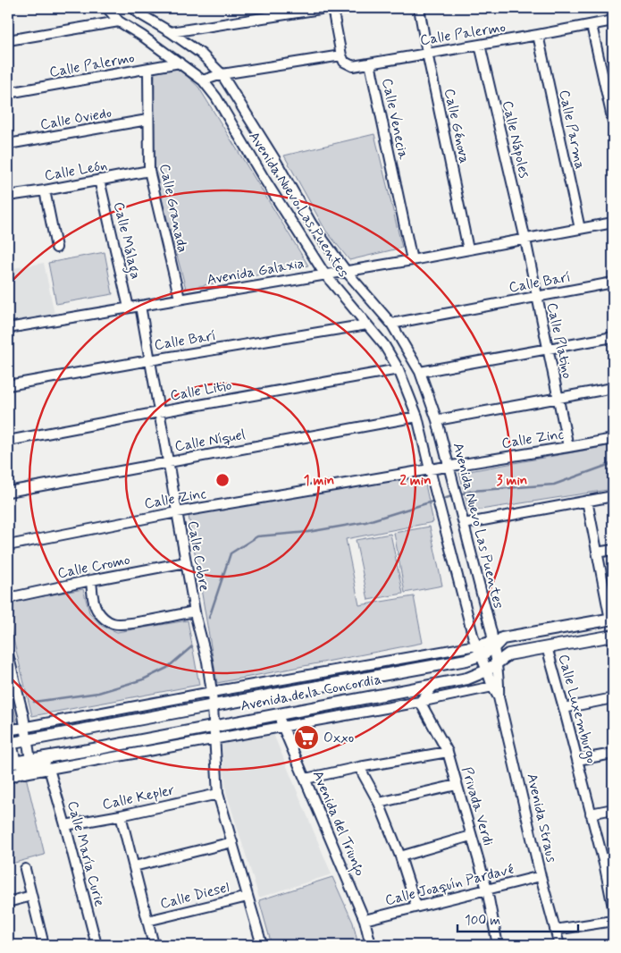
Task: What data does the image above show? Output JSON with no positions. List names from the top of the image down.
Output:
{
  "streets": {
    "main road": ["Avenida de la Concordia"],
    "street": [
      "Calle Palermo",
      "Calle Oviedo",
      "Calle Venecia",
      "Calle Génova",
      "Calle Parma",
      "Calle Nápoles",
      "Calle León",
      "Avenida Nuevo Las Puentes",
      "Calle Granada",
      "Calle Málaga",
      "Avenida Galaxia",
      "Calle Barí",
      "Calle Platino",
      "Calle Litio",
      "Calle Zinc",
      "Calle Níquel",
      "Calle Cobre",
      "Calle Cromo",
      "Calle Luxemburgo",
      "Calle Kepler",
      "Privada Verdi",
      "Avenida Straus",
      "Avenida del Triunfo",
      "Calle María Curie",
      "Calle Joaquín Pardavé",
      "Calle Diesel"
    ]
  },
  "crossings": [
    ["Calle Palermo", "Calle Venecia"],
    ["Calle Palermo", "Calle Génova"],
    ["Calle Palermo", "Calle Parma"],
    ["Calle Palermo", "Calle Nápoles"],
    ["Calle Palermo", "Avenida Nuevo Las Puentes"],
    ["Calle Palermo", "Calle Granada"],
    ["Calle Oviedo", "Calle Granada"],
    ["Calle Venecia", "Avenida Galaxia"],
    ["Calle Génova", "Avenida Galaxia"],
    ["Calle Parma", "Avenida Galaxia"],
    ["Calle Nápoles", "Avenida Galaxia"],
    ["Calle Nápoles", "Calle Platino"],
    ["Calle León", "Calle Granada"],
    ["Calle León", "Calle Málaga"],
    ["Avenida Nuevo Las Puentes", "Avenida Galaxia"],
    ["Avenida Nuevo Las Puentes", "Calle Barí"],
    ["Avenida Nuevo Las Puentes", "Calle Litio"],
    ["Avenida Nuevo Las Puentes", "Calle Zinc"],
    ["Avenida Nuevo Las Puentes", "Calle Níquel"],
    ["Avenida Nuevo Las Puentes", "Avenida de la Concordia"],
    ["Avenida Nuevo Las Puentes", "Avenida Straus"],
    ["Calle Granada", "Avenida Galaxia"],
    ["Calle Málaga", "Avenida Galaxia"],
    ["Avenida Galaxia", "Calle Platino"],
    ["Avenida Galaxia", "Calle Cobre"],
    ["Calle Barí", "Calle Platino"],
    ["Calle Barí", "Calle Cobre"],
    ["Calle Platino", "Calle Zinc"],
    ["Calle Litio", "Calle Cobre"],
    ["Calle Zinc", "Calle Cobre"],
    ["Calle Níquel", "Calle Cobre"],
    ["Calle Cobre", "Calle Cromo"],
    ["Calle Cobre", "Avenida de la Concordia"],
    ["Calle Cobre", "Calle Kepler"],
    ["Calle Cobre", "Calle Diesel"],
    ["Avenida de la Concordia", "Calle Luxemburgo"],
    ["Avenida de la Concordia", "Privada Verdi"],
    ["Avenida de la Concordia", "Avenida Straus"],
    ["Avenida de la Concordia", "Avenida del Triunfo"],
    ["Avenida de la Concordia", "Calle María Curie"],
    ["Calle Kepler", "Calle María Curie"],
    ["Privada Verdi", "Calle Joaquín Pardavé"],
    ["Avenida Straus", "Calle Joaquín Pardavé"],
    ["Avenida del Triunfo", "Calle Joaquín Pardavé"]
  ],
  "places": {
    "supermarket": ["Oxxo"]
  },
  "scale_bar": "100 m",
  "rings": ["1 min", "2 min", "3 min"]
}
